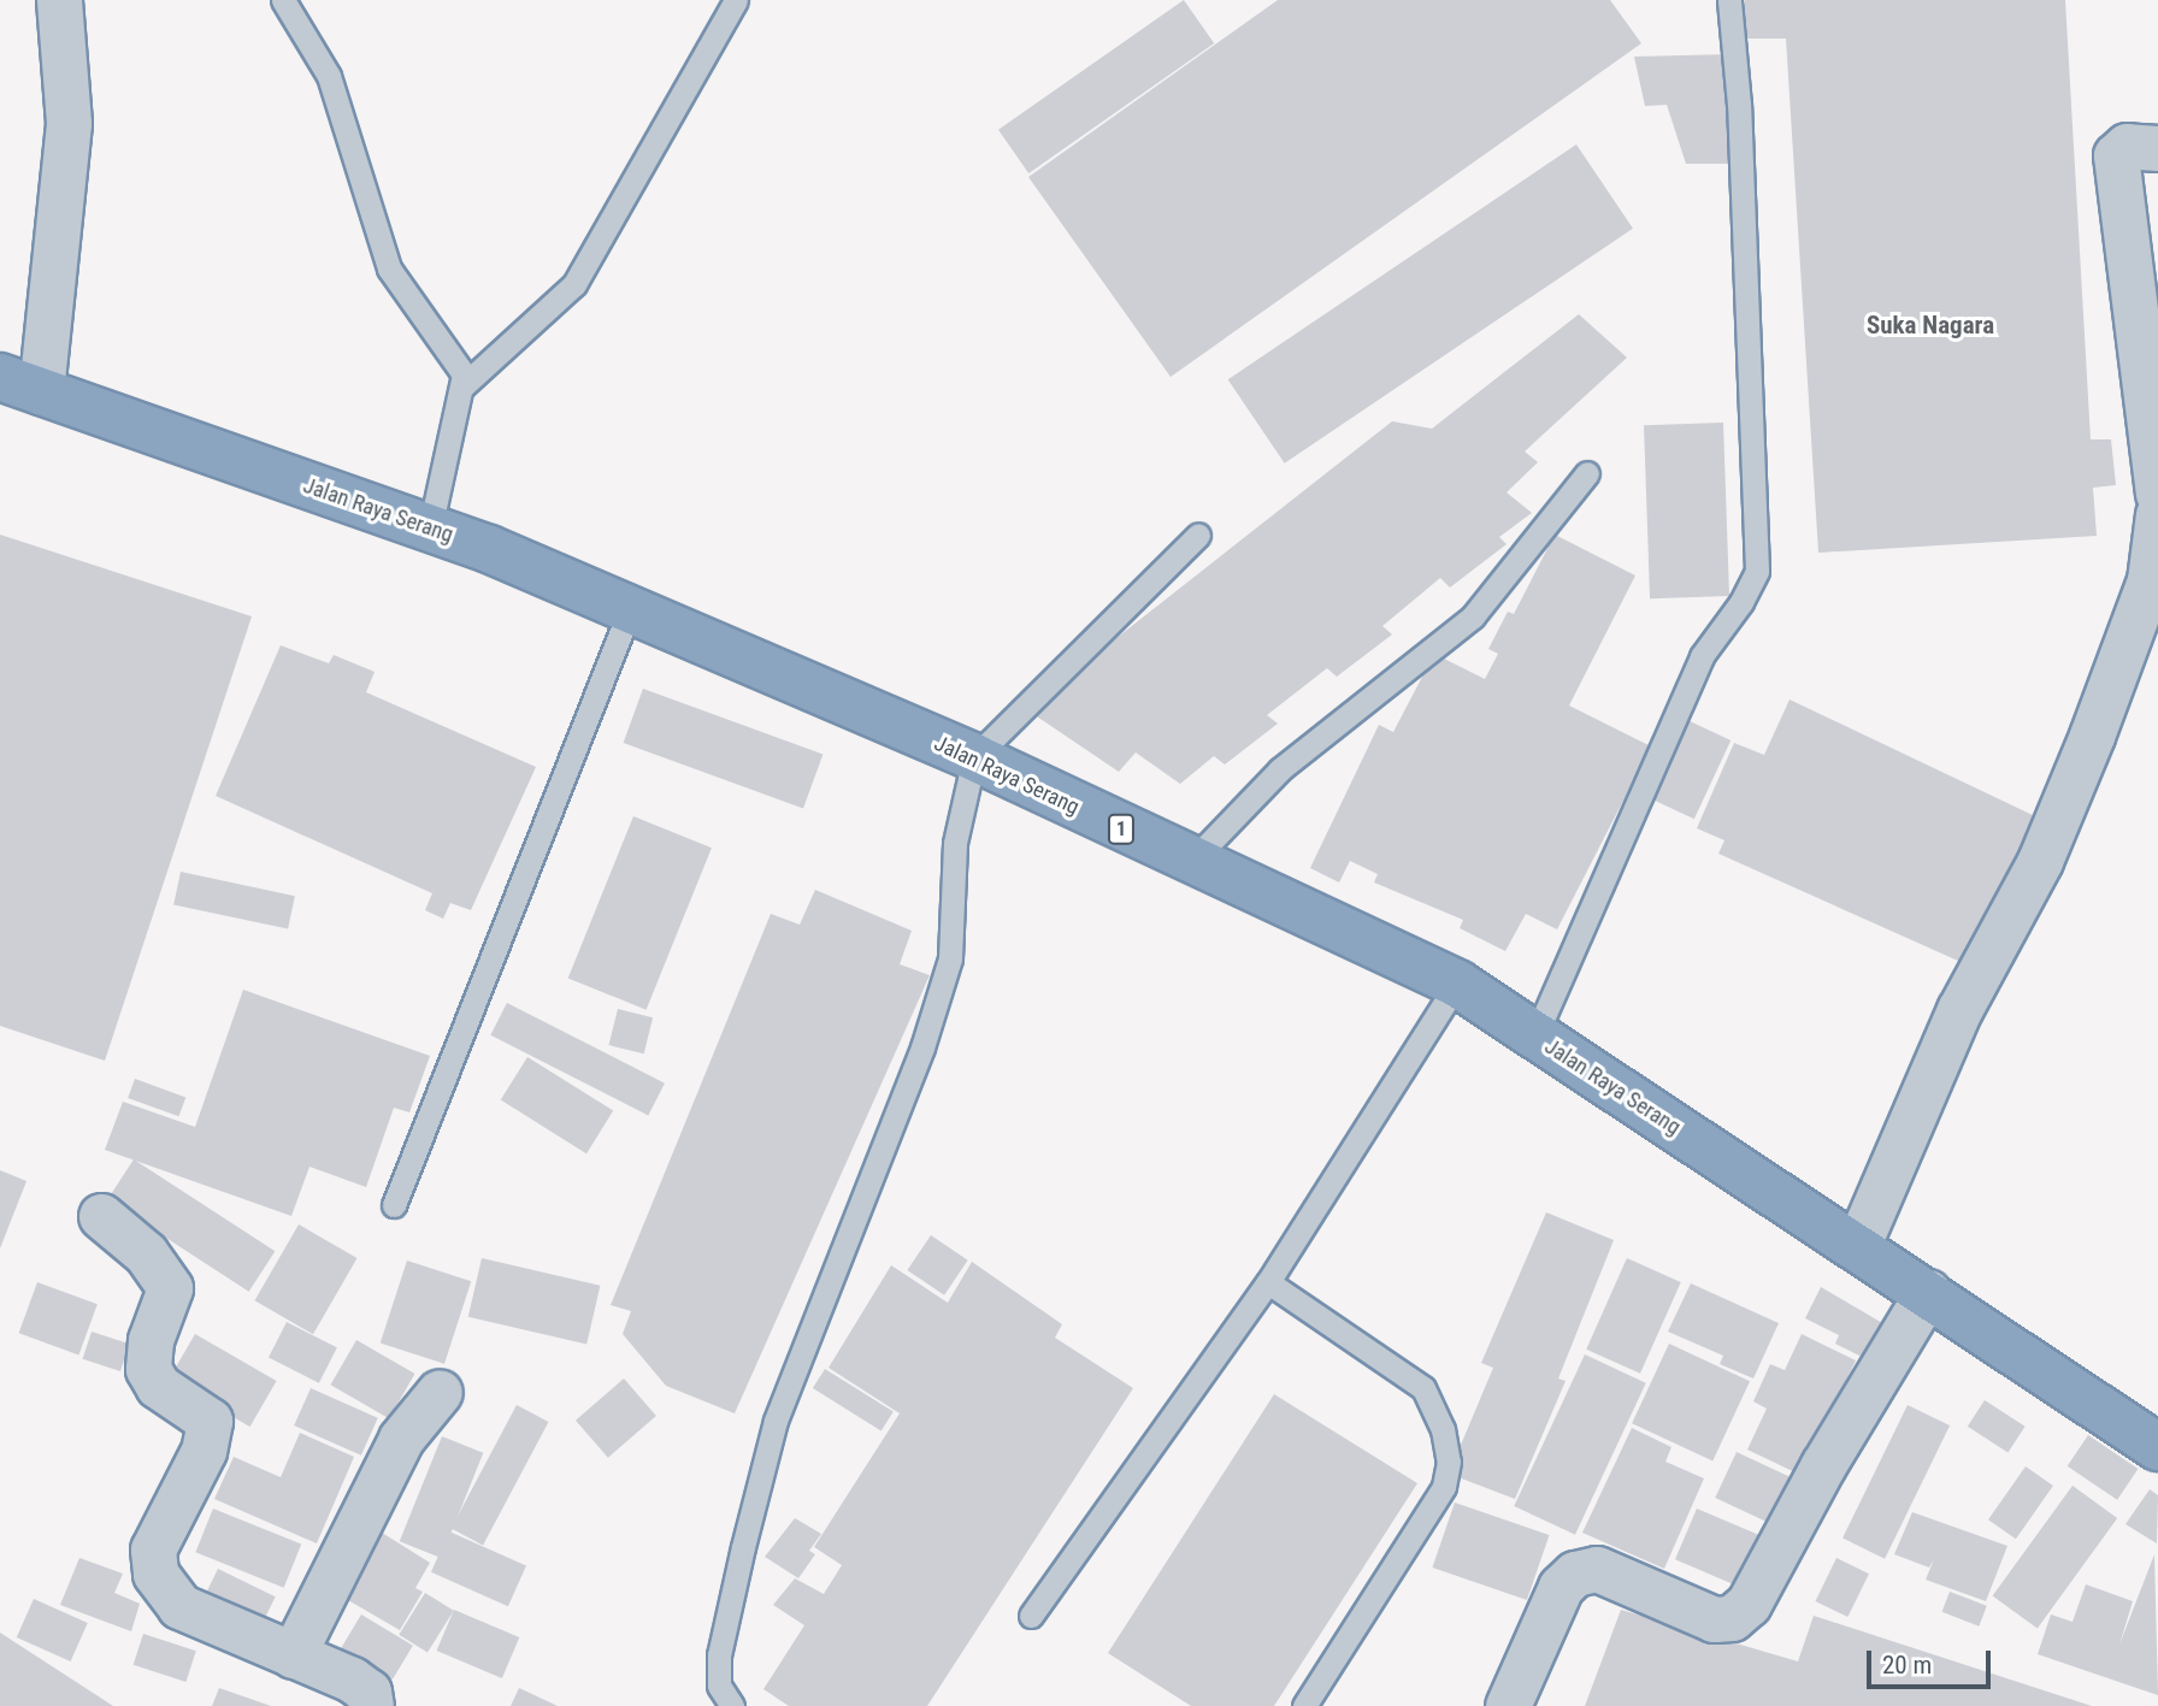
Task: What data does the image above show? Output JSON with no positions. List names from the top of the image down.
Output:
{
  "streets": {
    "highway": ["Jalan Raya Serang", "1"]
  },
  "districts": ["Suka Nagara"],
  "scale_bar": "20 m"
}
